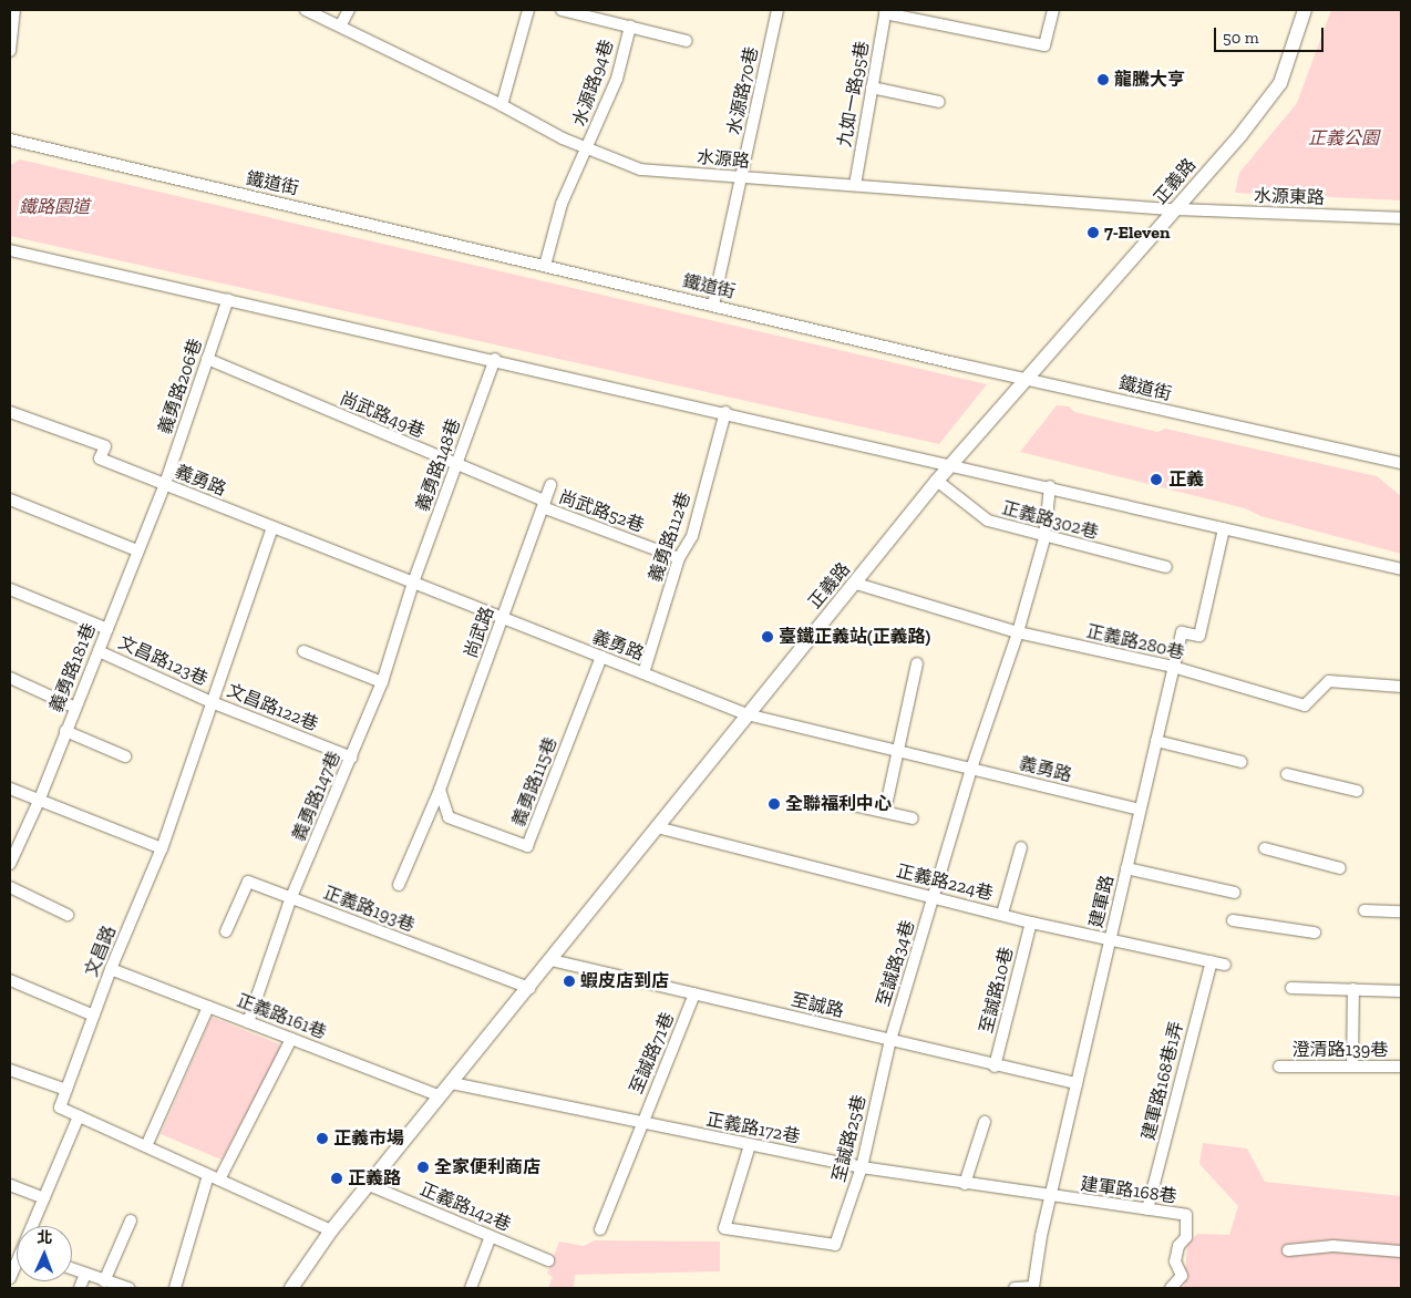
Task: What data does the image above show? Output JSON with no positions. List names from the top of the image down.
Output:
{
  "streets": {
    "street": [
      "水源路94巷",
      "水源路70巷",
      "九如一路95巷",
      "水源路",
      "正義路",
      "鐵道街",
      "水源東路",
      "義勇路206巷",
      "尚武路49巷",
      "義勇路148巷",
      "義勇路",
      "尚武路52巷",
      "正義路302巷",
      "義勇路112巷",
      "尚武路",
      "正義路280巷",
      "文昌路123巷",
      "義勇路181巷",
      "文昌路122巷",
      "義勇路115巷",
      "義勇路147巷",
      "正義路224巷",
      "建軍路",
      "正義路193巷",
      "文昌路",
      "至誠路34巷",
      "至誠路10巷",
      "至誠路",
      "正義路161巷",
      "澄清路139巷",
      "至誠路71巷",
      "建軍路168巷1弄",
      "正義路172巷",
      "至誠路25巷",
      "建軍路168巷",
      "正義路142巷"
    ]
  },
  "crossings": [
    ["水源路94巷", "水源路"],
    ["水源路94巷", "鐵道街"],
    ["水源路70巷", "水源路"],
    ["水源路70巷", "鐵道街"],
    ["九如一路95巷", "水源路"],
    ["水源路", "正義路"],
    ["水源路", "水源東路"],
    ["正義路", "鐵道街"],
    ["正義路", "水源東路"],
    ["正義路", "義勇路"],
    ["正義路", "正義路302巷"],
    ["正義路", "正義路280巷"],
    ["正義路", "正義路224巷"],
    ["正義路", "正義路193巷"],
    ["正義路", "文昌路"],
    ["正義路", "至誠路"],
    ["正義路", "正義路161巷"],
    ["正義路", "正義路172巷"],
    ["正義路", "正義路142巷"],
    ["義勇路206巷", "尚武路49巷"],
    ["義勇路206巷", "義勇路"],
    ["義勇路206巷", "義勇路181巷"],
    ["尚武路49巷", "義勇路148巷"],
    ["尚武路49巷", "尚武路52巷"],
    ["尚武路49巷", "尚武路"],
    ["義勇路148巷", "義勇路"],
    ["義勇路148巷", "義勇路147巷"],
    ["義勇路", "義勇路112巷"],
    ["義勇路", "尚武路"],
    ["義勇路", "義勇路181巷"],
    ["義勇路", "義勇路115巷"],
    ["義勇路", "義勇路147巷"],
    ["義勇路", "建軍路"],
    ["義勇路", "文昌路"],
    ["義勇路", "至誠路34巷"],
    ["尚武路52巷", "義勇路112巷"],
    ["尚武路52巷", "尚武路"],
    ["正義路302巷", "至誠路34巷"],
    ["尚武路", "義勇路115巷"],
    ["正義路280巷", "建軍路"],
    ["正義路280巷", "至誠路34巷"],
    ["文昌路123巷", "義勇路181巷"],
    ["文昌路123巷", "文昌路122巷"],
    ["文昌路123巷", "文昌路"],
    ["文昌路122巷", "義勇路147巷"],
    ["文昌路122巷", "文昌路"],
    ["義勇路147巷", "正義路193巷"],
    ["義勇路147巷", "正義路161巷"],
    ["正義路224巷", "建軍路"],
    ["正義路224巷", "至誠路34巷"],
    ["正義路224巷", "至誠路10巷"],
    ["正義路224巷", "建軍路168巷1弄"],
    ["建軍路", "至誠路"],
    ["建軍路", "正義路172巷"],
    ["建軍路", "建軍路168巷"],
    ["文昌路", "正義路161巷"],
    ["至誠路34巷", "至誠路"],
    ["至誠路34巷", "至誠路25巷"],
    ["至誠路10巷", "至誠路"],
    ["至誠路", "至誠路71巷"],
    ["至誠路", "至誠路25巷"],
    ["至誠路71巷", "正義路172巷"],
    ["建軍路168巷1弄", "建軍路168巷"],
    ["正義路172巷", "至誠路25巷"],
    ["正義路172巷", "建軍路168巷"]
  ],
  "parks": ["正義公園", "鐵路園道"],
  "places": [
    "龍騰大亨",
    "7-Eleven",
    "正義",
    "臺鐵正義站(正義路)",
    "全聯福利中心",
    "蝦皮店到店",
    "正義市場",
    "全家便利商店",
    "正義路"
  ],
  "scale_bar": "50 m",
  "north": "top"
}
